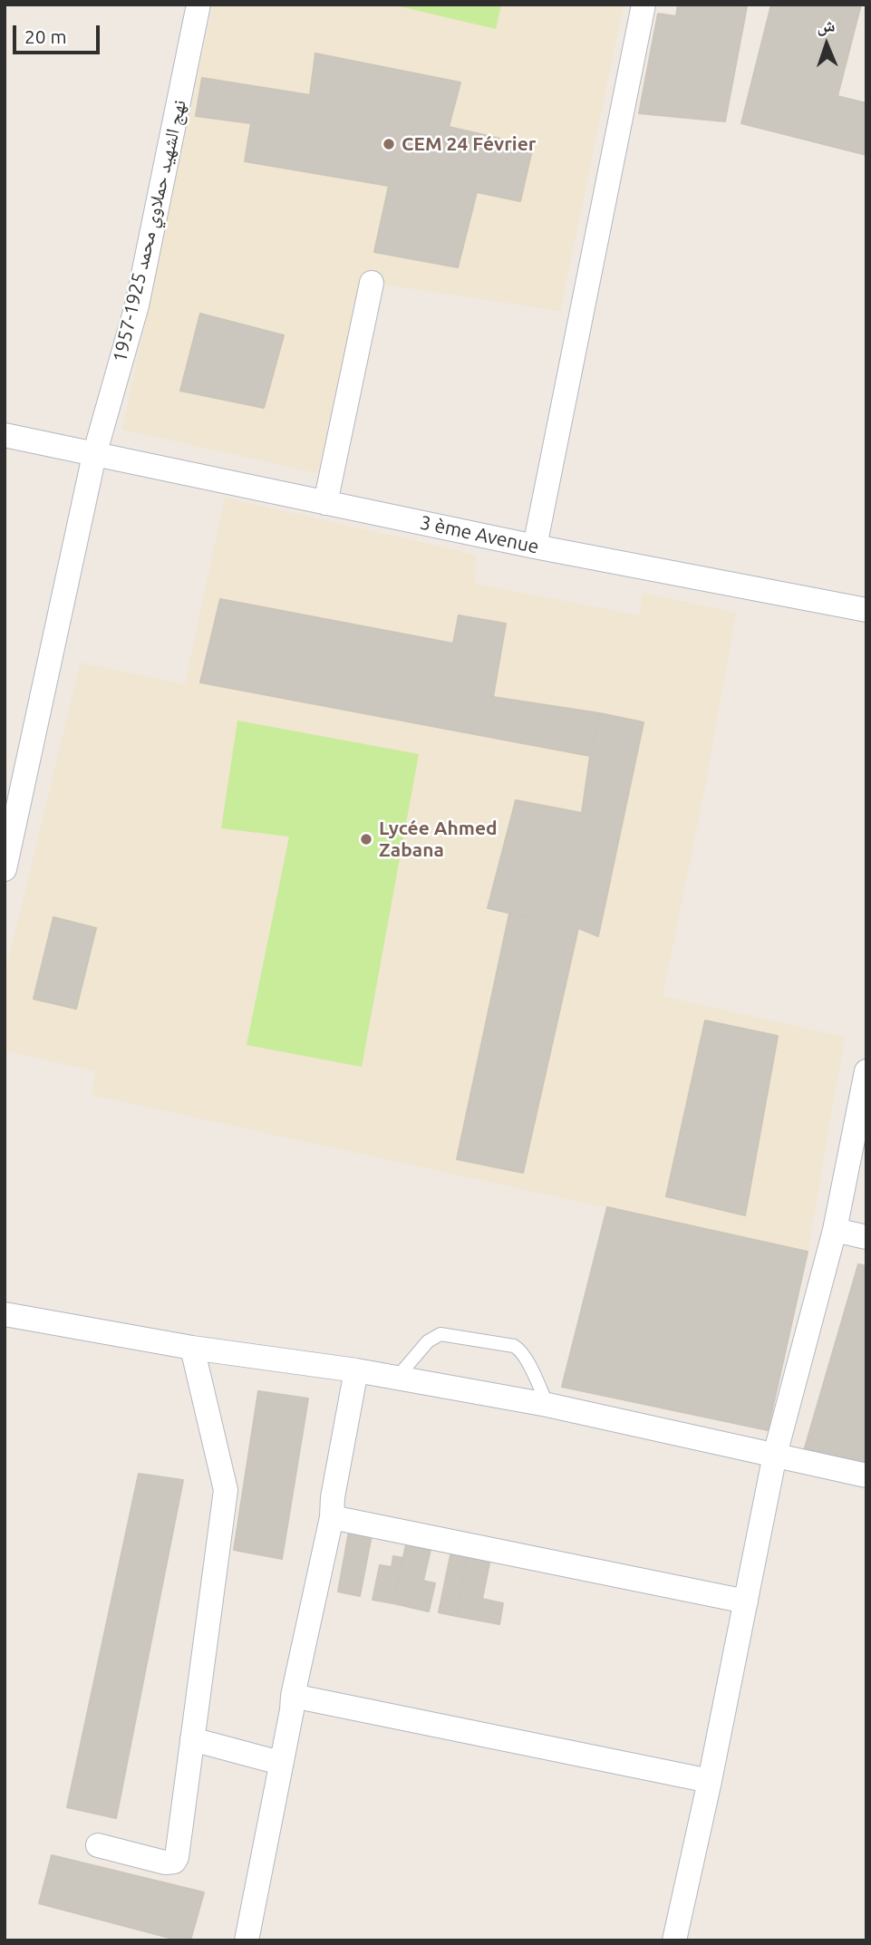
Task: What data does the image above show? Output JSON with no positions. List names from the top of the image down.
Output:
{
  "streets": {
    "street": ["نهج الشهيد حملاوي محمد 1925-1957", "3 ème Avenue"]
  },
  "crossings": [
    ["نهج الشهيد حملاوي محمد 1925-1957", "3 ème Avenue"]
  ],
  "places": ["CEM 24 Février", "Lycée Ahmed Zabana"],
  "scale_bar": "20 m",
  "north": "top"
}
